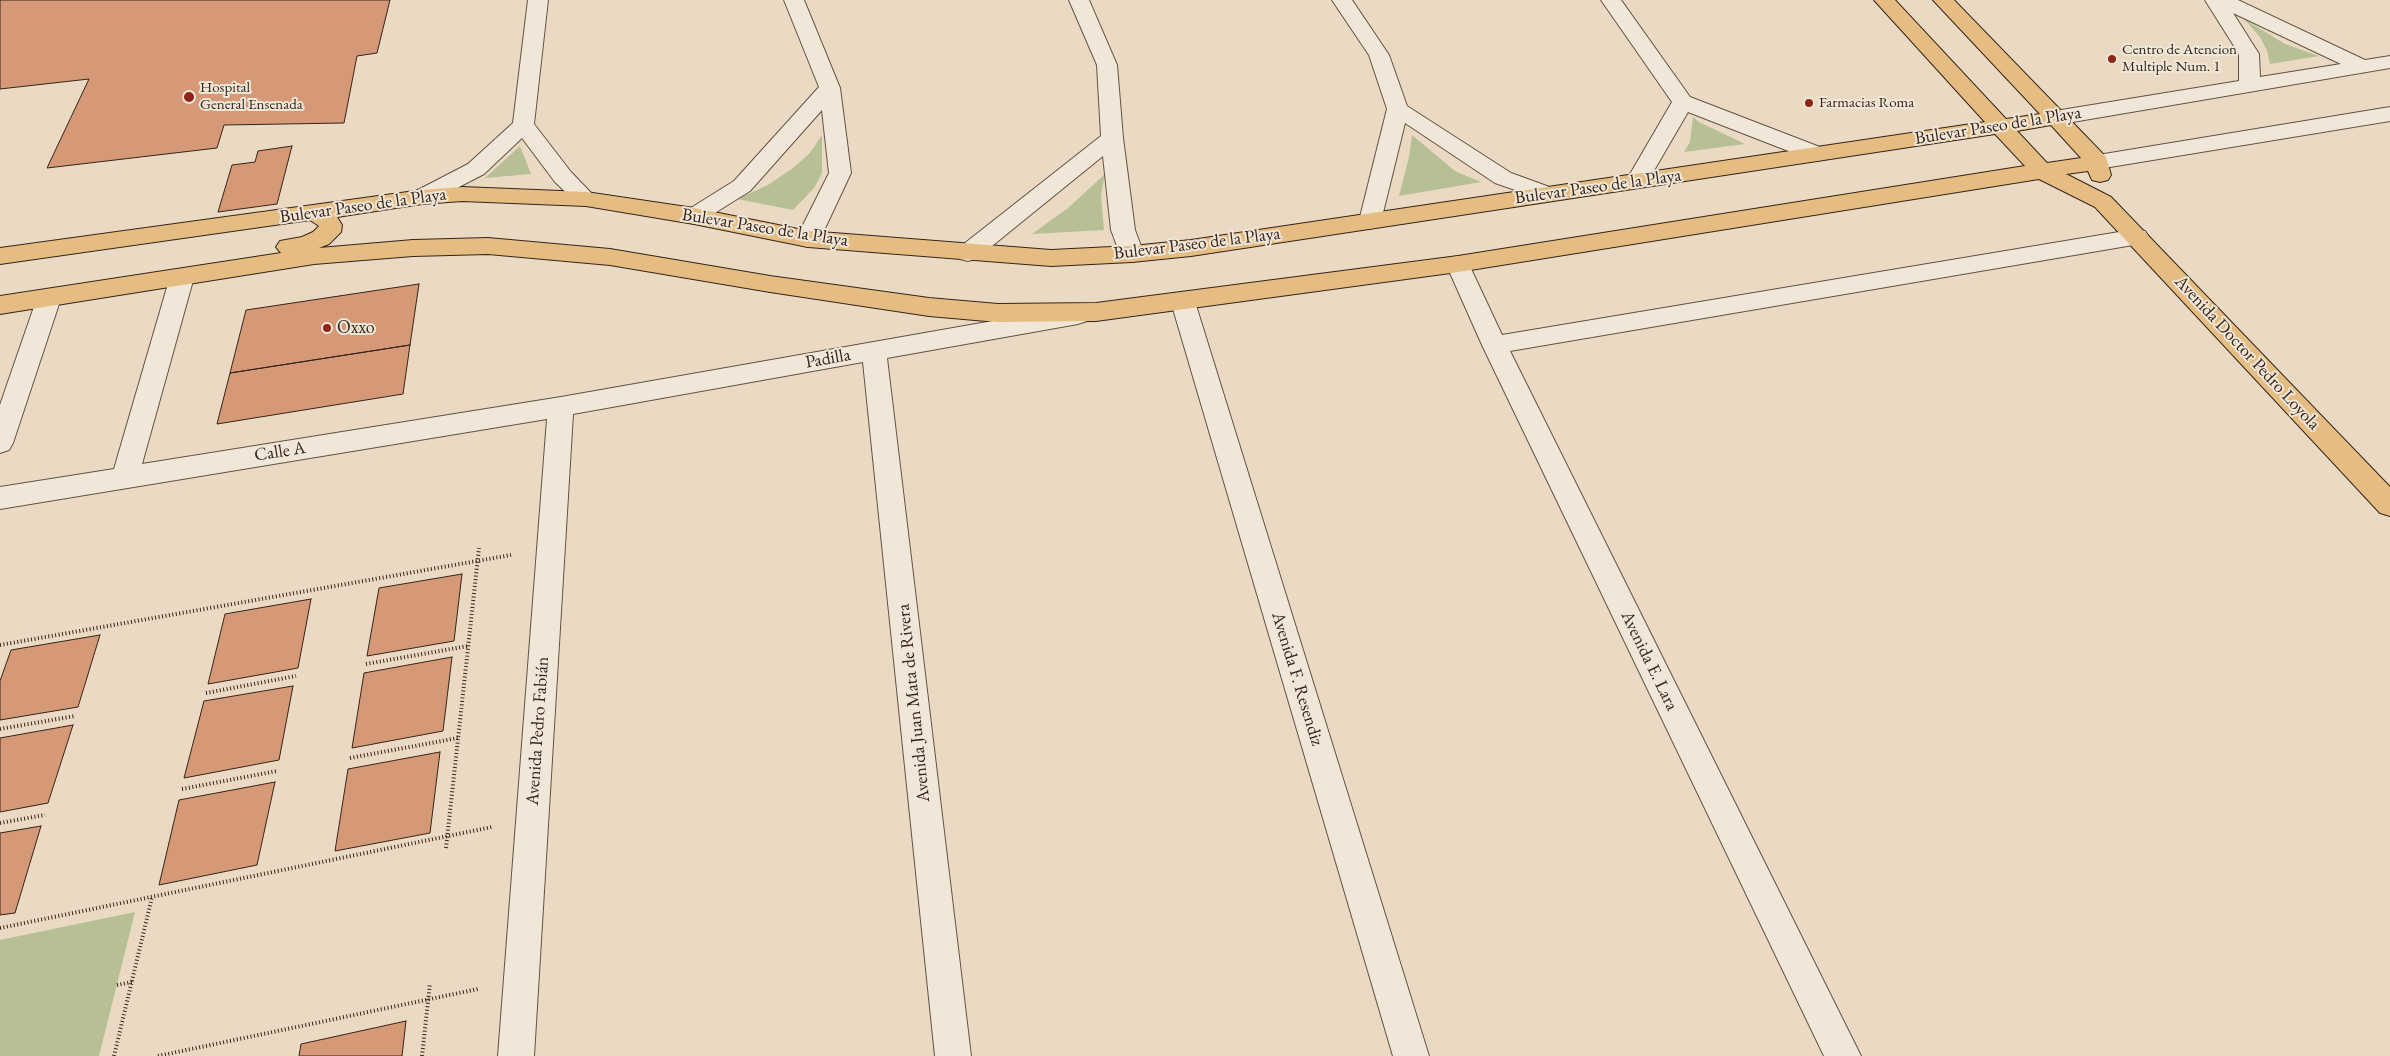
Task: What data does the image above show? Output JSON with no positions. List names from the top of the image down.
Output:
{
  "streets": {
    "main road": ["Bulevar Paseo de la Playa", "Avenida Doctor Pedro Loyola"],
    "street": [
      "Padilla",
      "Calle A",
      "Avenida E. Lara",
      "Avenida F. Resendiz",
      "Avenida Juan Mata de Rivera",
      "Avenida Pedro Fabián"
    ]
  },
  "crossings": [
    ["Bulevar Paseo de la Playa", "Avenida Doctor Pedro Loyola"],
    ["Padilla", "Calle A"],
    ["Padilla", "Avenida Juan Mata de Rivera"],
    ["Padilla", "Avenida Pedro Fabián"],
    ["Calle A", "Avenida Pedro Fabián"]
  ],
  "places": [
    "Centro de Atencion Multiple Num. 1",
    "Hospital General Ensenada",
    "Farmacias Roma",
    "Oxxo"
  ]
}
